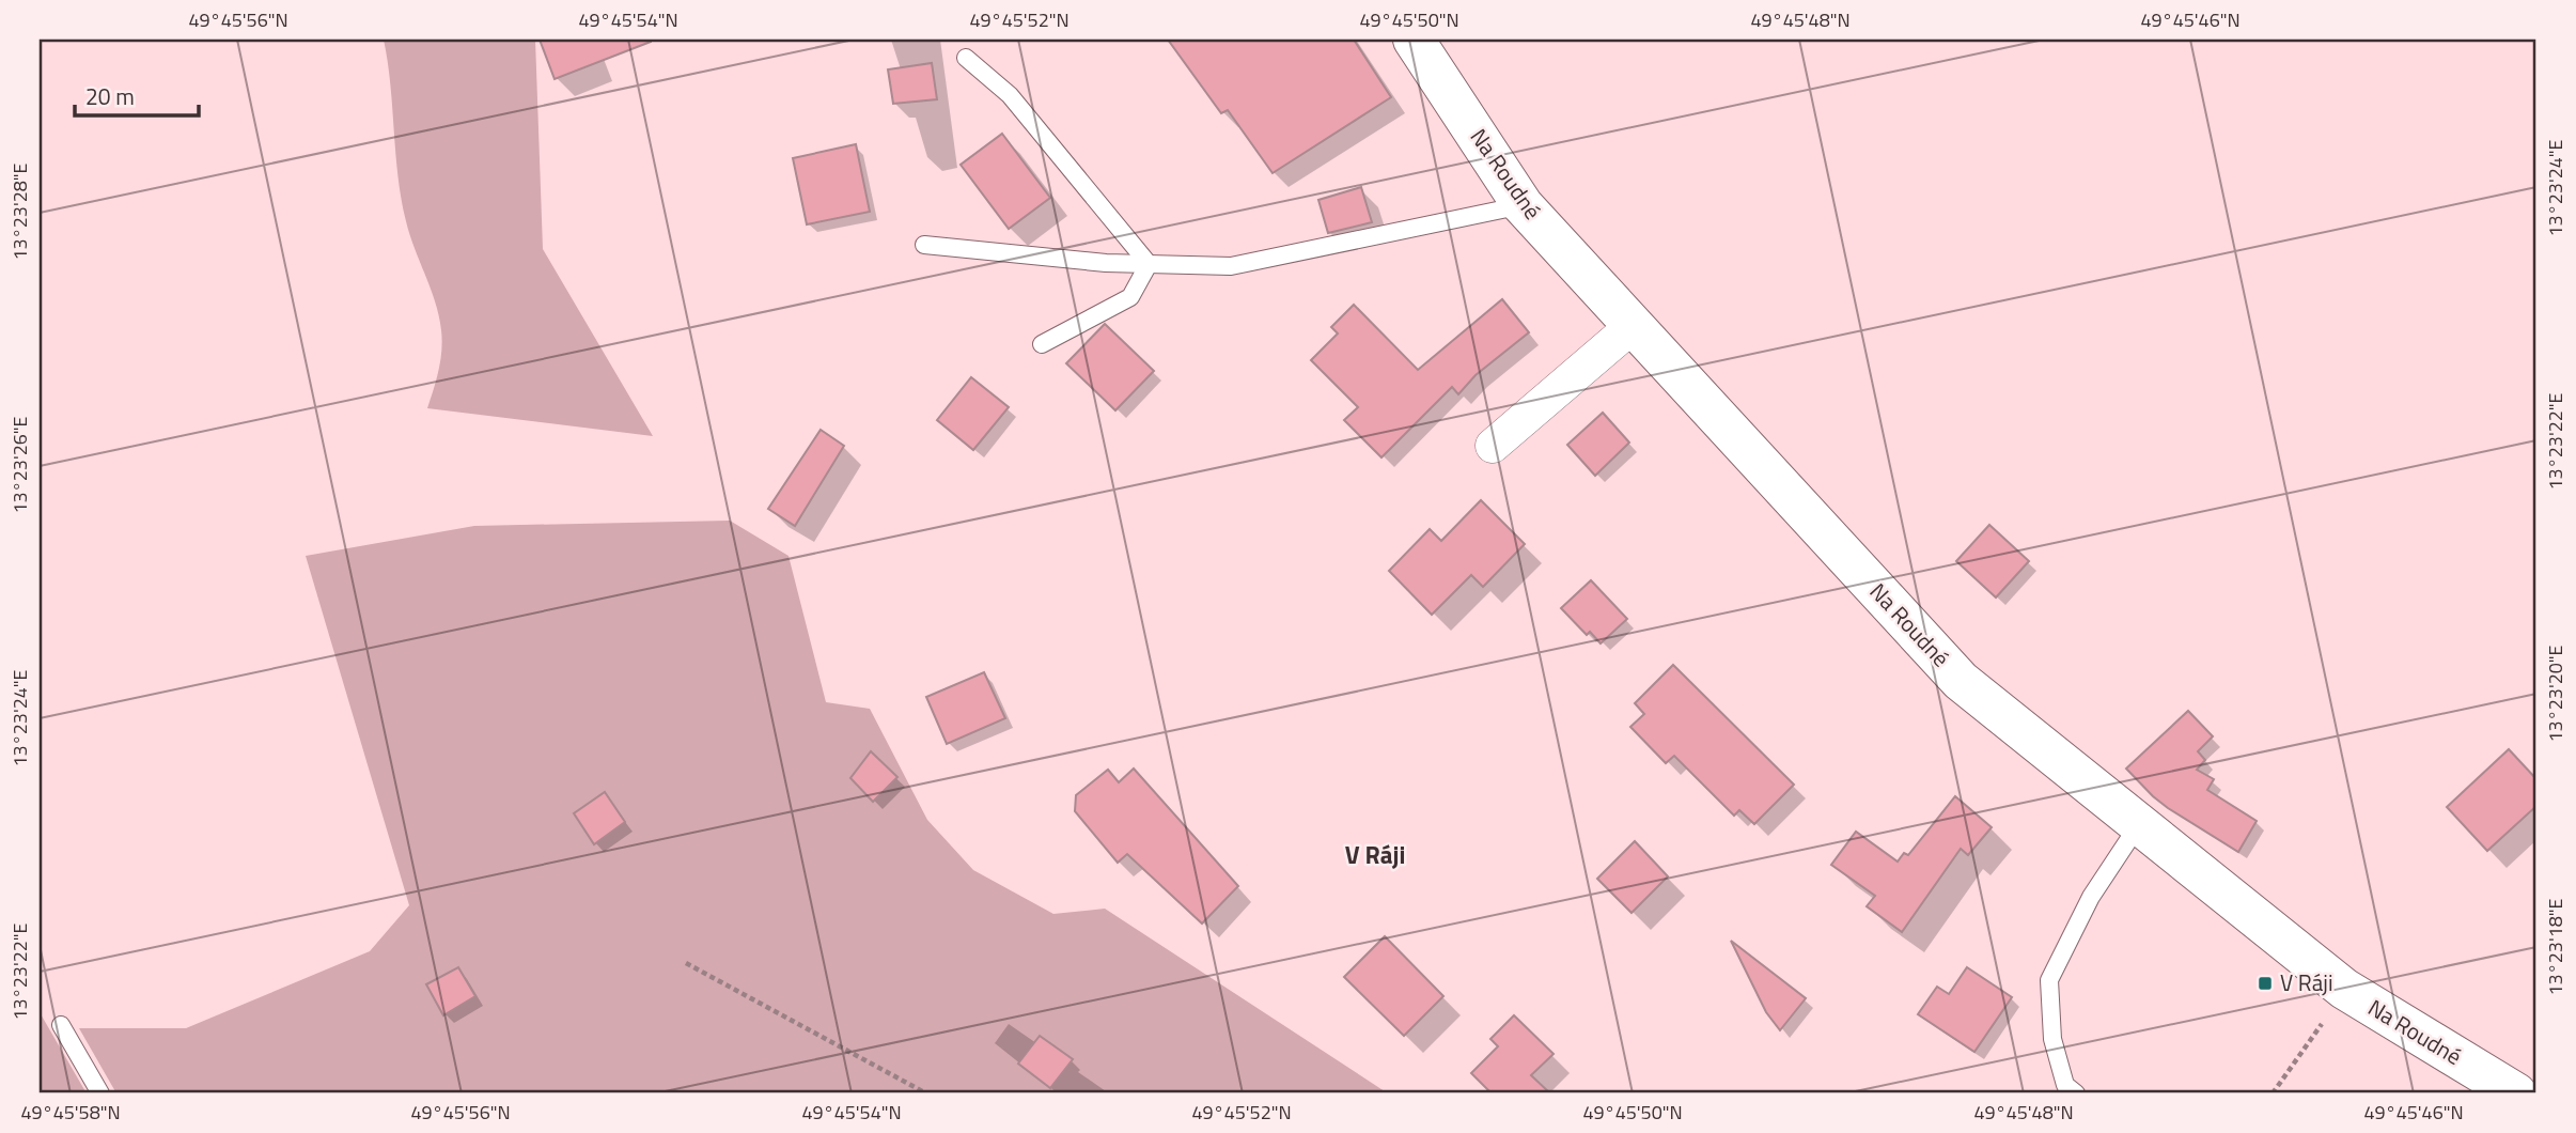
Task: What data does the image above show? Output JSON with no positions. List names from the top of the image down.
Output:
{
  "streets": {
    "street": ["Na Roudné"]
  },
  "districts": ["V Ráji"],
  "places": {
    "transit": ["V Ráji"]
  },
  "scale_bar": "20 m",
  "coordinates": [
    "49°45'56\"N",
    "49°45'54\"N",
    "49°45'52\"N",
    "49°45'50\"N",
    "49°45'48\"N",
    "49°45'46\"N",
    "13°23'24\"E",
    "13°23'28\"E",
    "13°23'22\"E",
    "13°23'26\"E",
    "13°23'20\"E",
    "13°23'18\"E",
    "49°45'58\"N"
  ]
}
